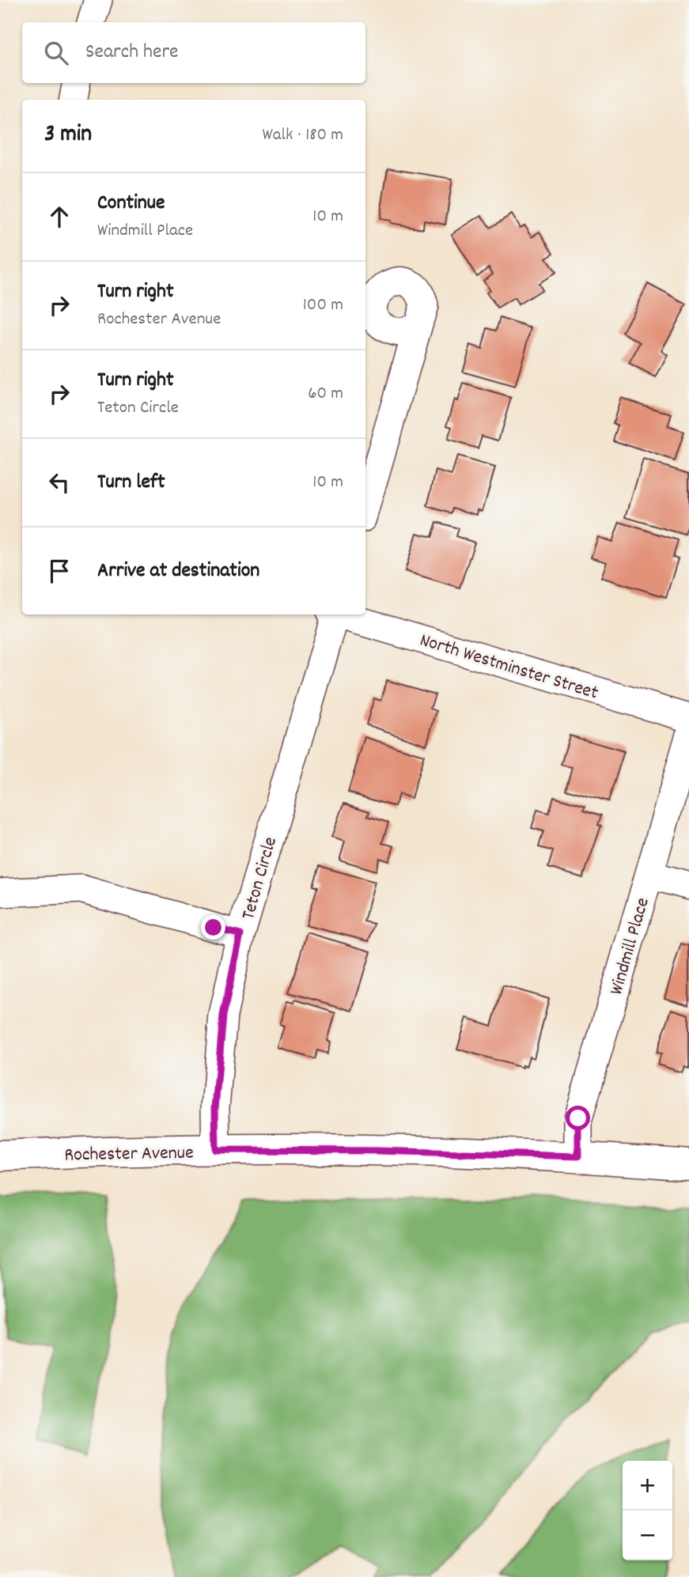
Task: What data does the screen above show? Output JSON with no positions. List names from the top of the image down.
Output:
{
  "streets": {
    "main road": ["Rochester Avenue"],
    "street": ["North Westminster Street", "Teton Circle", "Windmill Place"]
  },
  "crossings": [
    ["Teton Circle", "Rochester Avenue"],
    ["Windmill Place", "Rochester Avenue"]
  ],
  "page": {
    "search": "Search here",
    "heading": ["3 min", "Walk · 180 m"],
    "list": [
      ["Continue", "Windmill Place", "10 m"],
      ["Turn right", "Rochester Avenue", "100 m"],
      ["Turn right", "Teton Circle", "60 m"],
      ["Turn left", "10 m"],
      "Arrive at destination"
    ],
    "map_buttons": ["+", "−"]
  }
}
